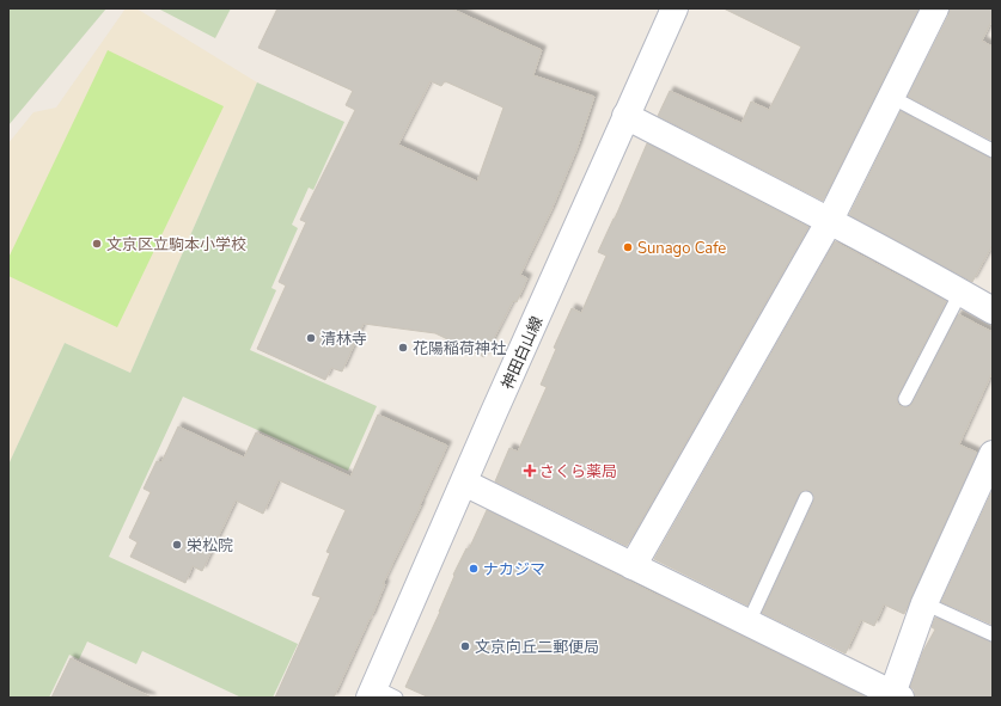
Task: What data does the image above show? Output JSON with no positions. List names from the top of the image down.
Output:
{
  "streets": {
    "street": ["神田白山線"]
  },
  "places": {
    "other": [
      "文京区立駒本小学校",
      "Sunago Cafe",
      "清林寺",
      "花陽稲荷神社",
      "栄松院",
      "ナカジマ",
      "文京向丘二郵便局"
    ],
    "health": ["さくら薬局"]
  }
}
